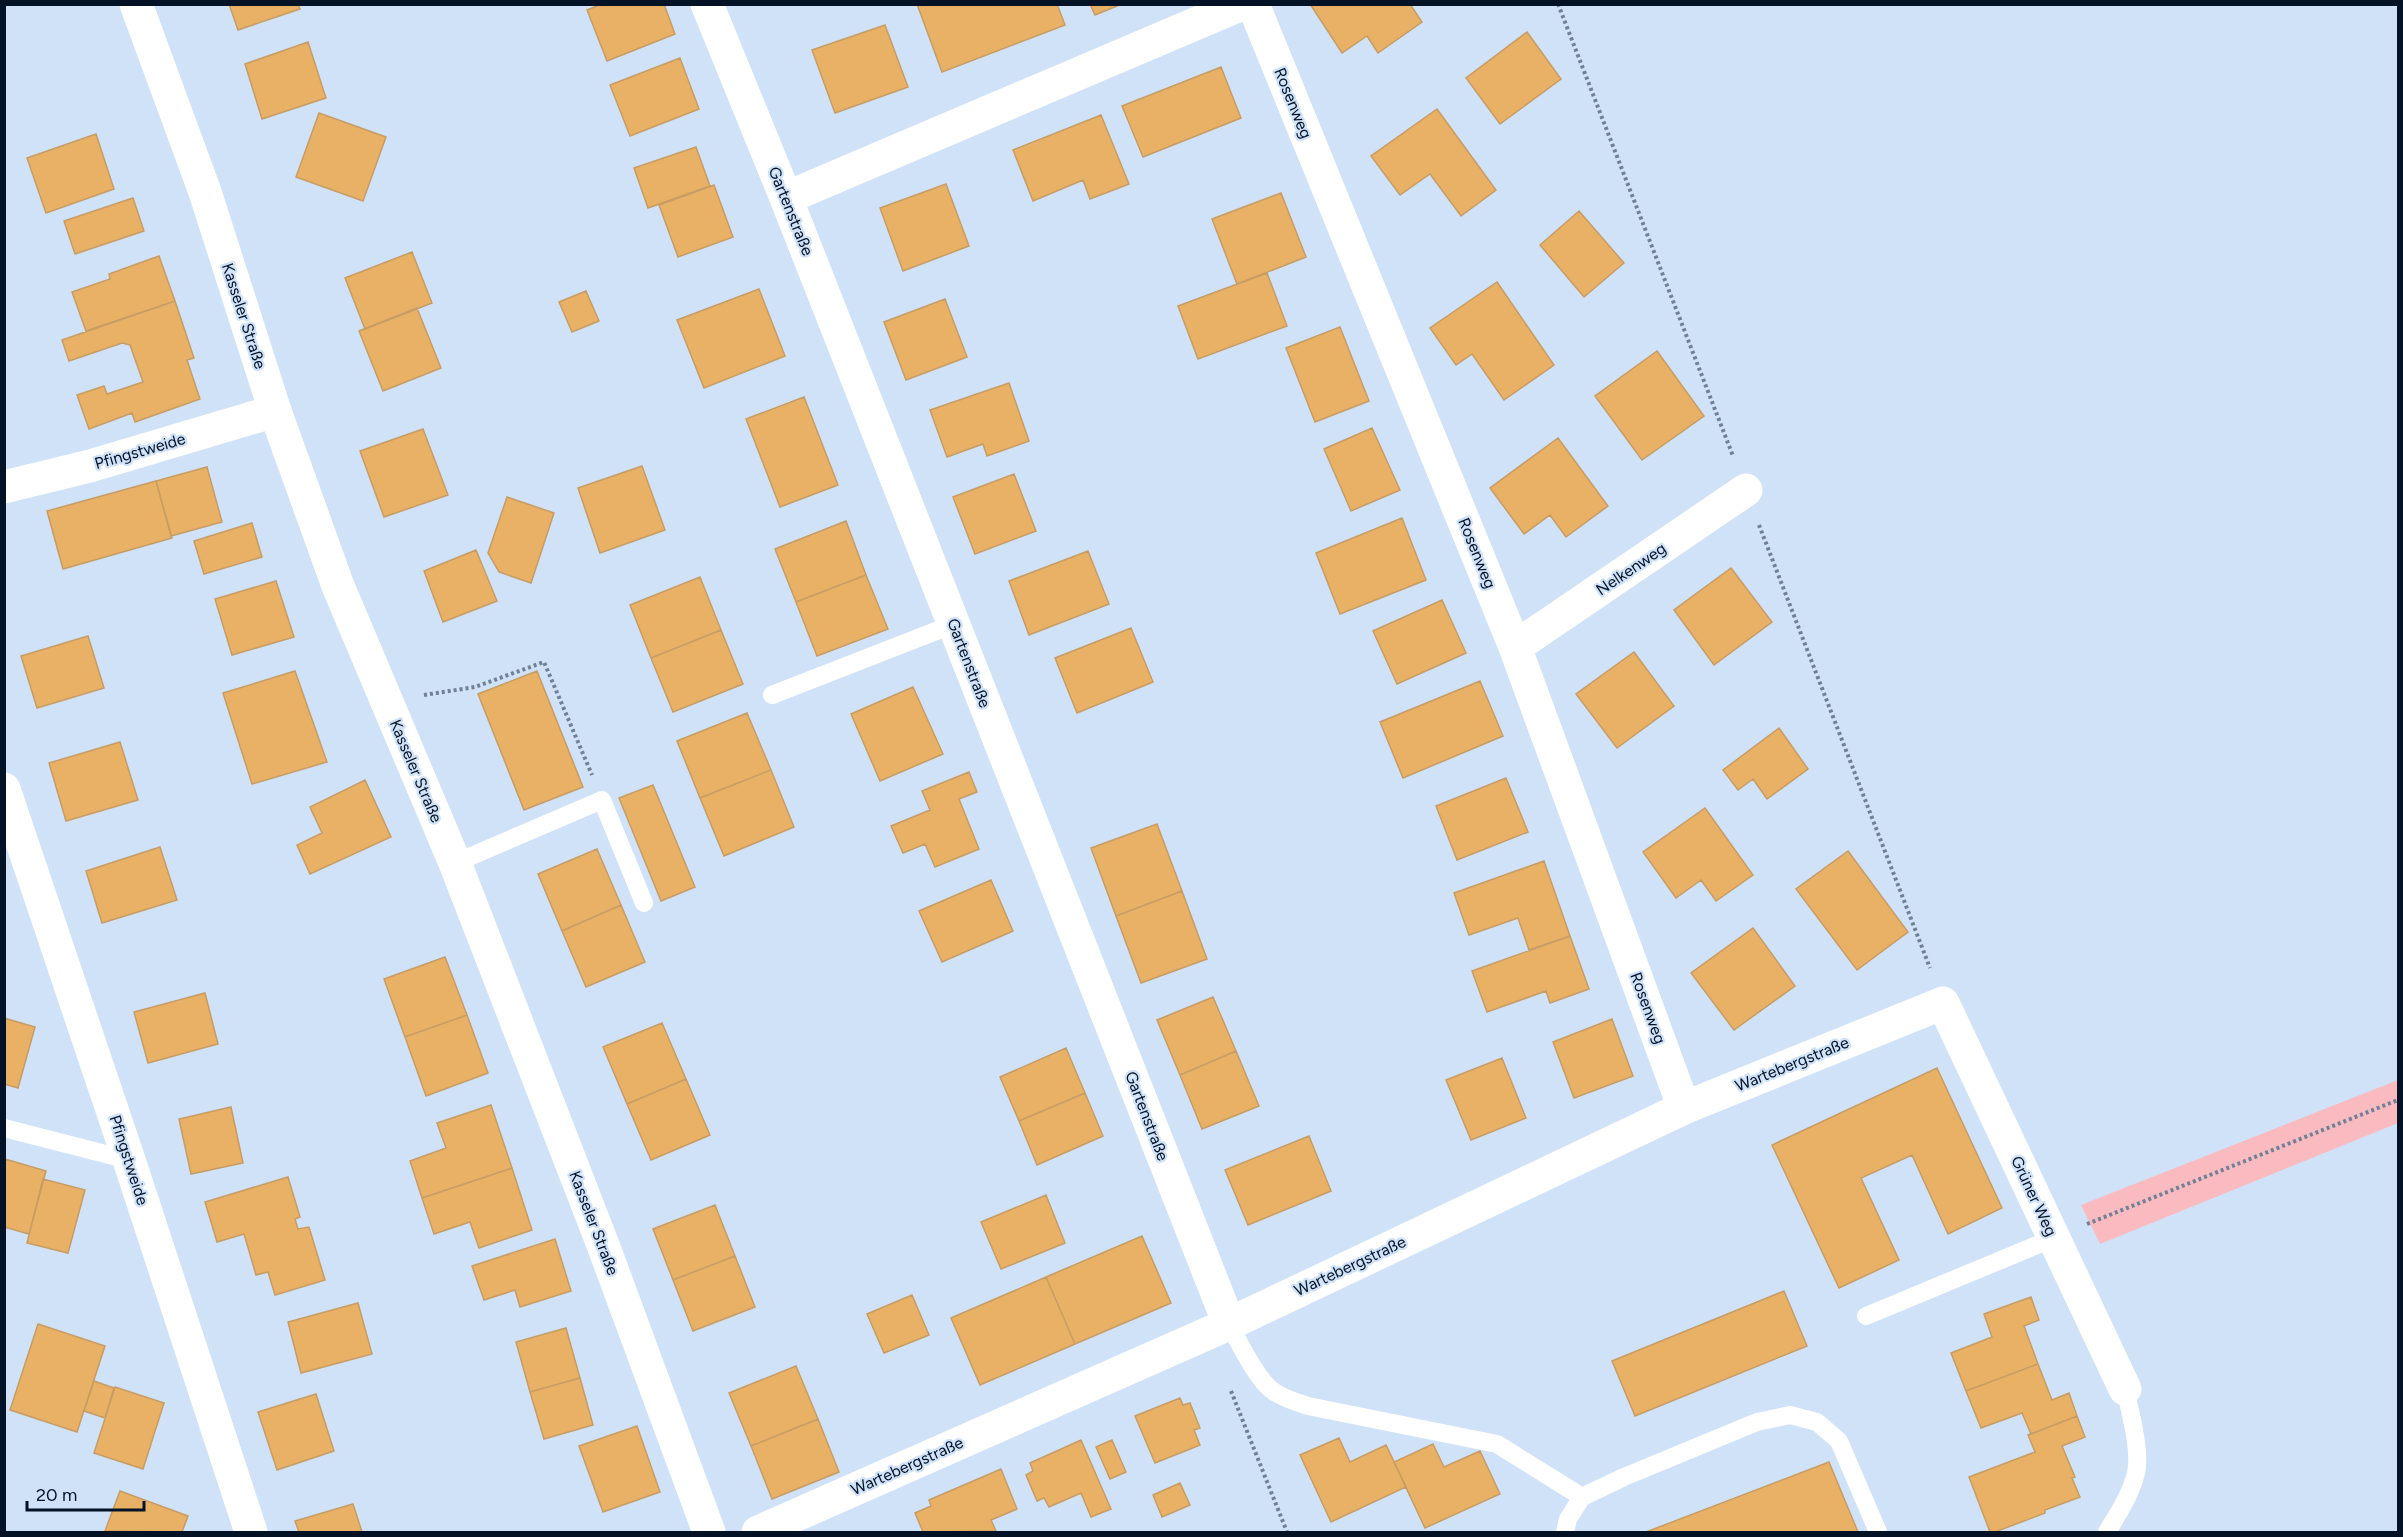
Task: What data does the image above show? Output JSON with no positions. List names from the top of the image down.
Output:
{
  "streets": {
    "street": [
      "Rosenweg",
      "Gartenstraße",
      "Kasseler Straße",
      "Pfingstweide",
      "Nelkenweg",
      "Wartebergstraße",
      "Grüner Weg"
    ]
  },
  "crossings": [
    ["Rosenweg", "Nelkenweg"],
    ["Rosenweg", "Wartebergstraße"],
    ["Gartenstraße", "Wartebergstraße"],
    ["Kasseler Straße", "Pfingstweide"],
    ["Wartebergstraße", "Grüner Weg"]
  ],
  "scale_bar": "20 m"
}
